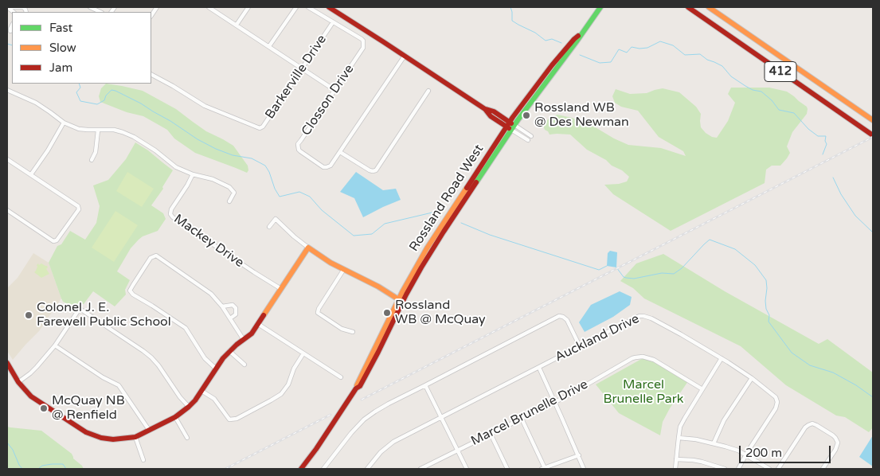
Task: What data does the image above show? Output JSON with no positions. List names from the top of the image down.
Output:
{
  "streets": {
    "main road": ["412", "Rossland Road West"],
    "street": [
      "Barkerville Drive",
      "Closson Drive",
      "Mackey Drive",
      "Auckland Drive",
      "Marcel Brunelle Drive"
    ]
  },
  "crossings": [
    ["Barkerville Drive", "Closson Drive"]
  ],
  "parks": ["Marcel Brunelle Park"],
  "places": [
    "Rossland WB @ Des Newman",
    "Rossland WB @ McQuay",
    "Colonel J. E. Farewell Public School",
    "McQuay NB @ Renfield"
  ],
  "legend": ["Fast", "Slow", "Jam"],
  "scale_bar": "200 m"
}
